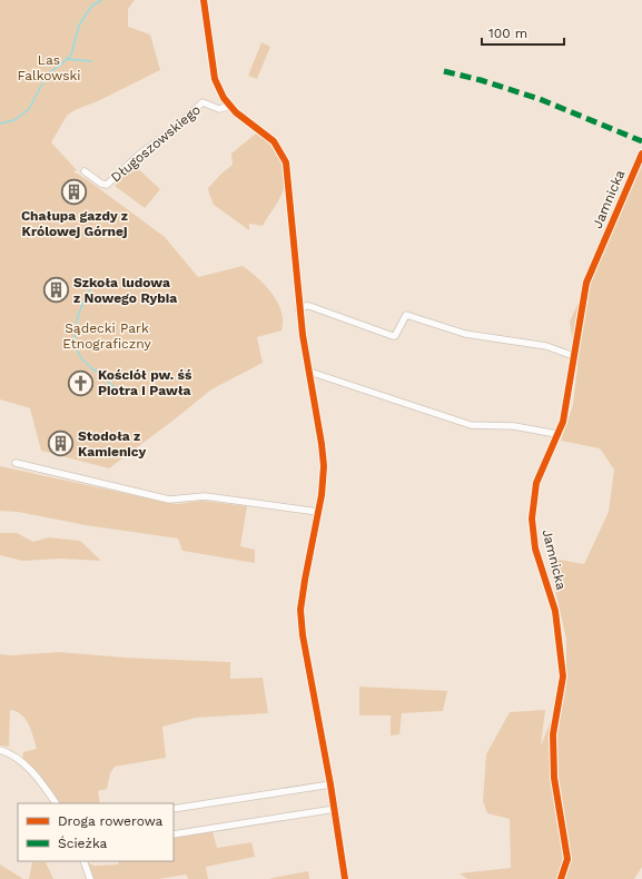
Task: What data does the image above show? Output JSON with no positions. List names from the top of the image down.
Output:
{
  "streets": {
    "street": ["Długoszowskiego", "Jamnicka"]
  },
  "parks": ["Las Falkowski", "Sądecki Park Etnograficzny"],
  "places": {
    "building": ["Chałupa gazdy z Królowej Górnej", "Szkoła ludowa z Nowego Rybia", "Stodoła z Kamienicy"],
    "church": ["Kościół pw. śś Piotra i Pawła"]
  },
  "legend": ["Droga rowerowa", "Ścieżka"],
  "scale_bar": "100 m"
}
